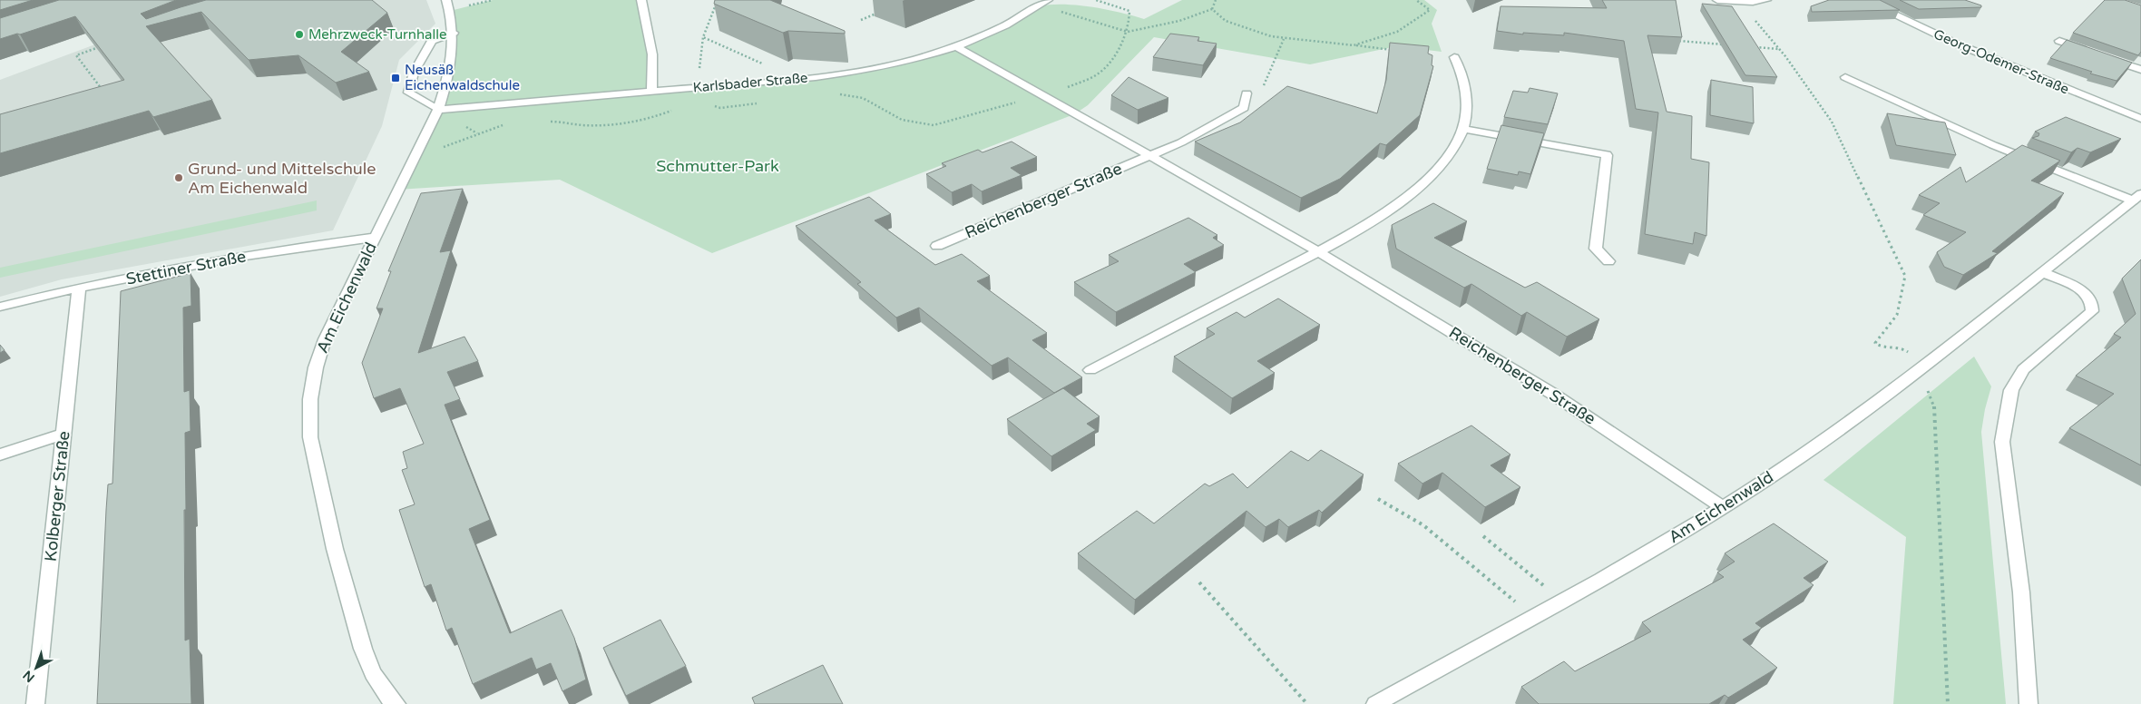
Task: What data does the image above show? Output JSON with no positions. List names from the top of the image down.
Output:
{
  "streets": {
    "street": [
      "Georg-Odemer-Straße",
      "Karlsbader Straße",
      "Reichenberger Straße",
      "Stettiner Straße",
      "Am Eichenwald",
      "Kolberger Straße"
    ]
  },
  "crossings": [
    ["Karlsbader Straße", "Reichenberger Straße"],
    ["Karlsbader Straße", "Am Eichenwald"],
    ["Reichenberger Straße", "Am Eichenwald"],
    ["Stettiner Straße", "Am Eichenwald"],
    ["Stettiner Straße", "Kolberger Straße"]
  ],
  "parks": ["Schmutter-Park"],
  "places": {
    "other": ["Mehrzweck-Turnhalle", "Grund- und Mittelschule Am Eichenwald"],
    "transit": ["Neusäß Eichenwaldschule"]
  },
  "north": "bottom left"
}
